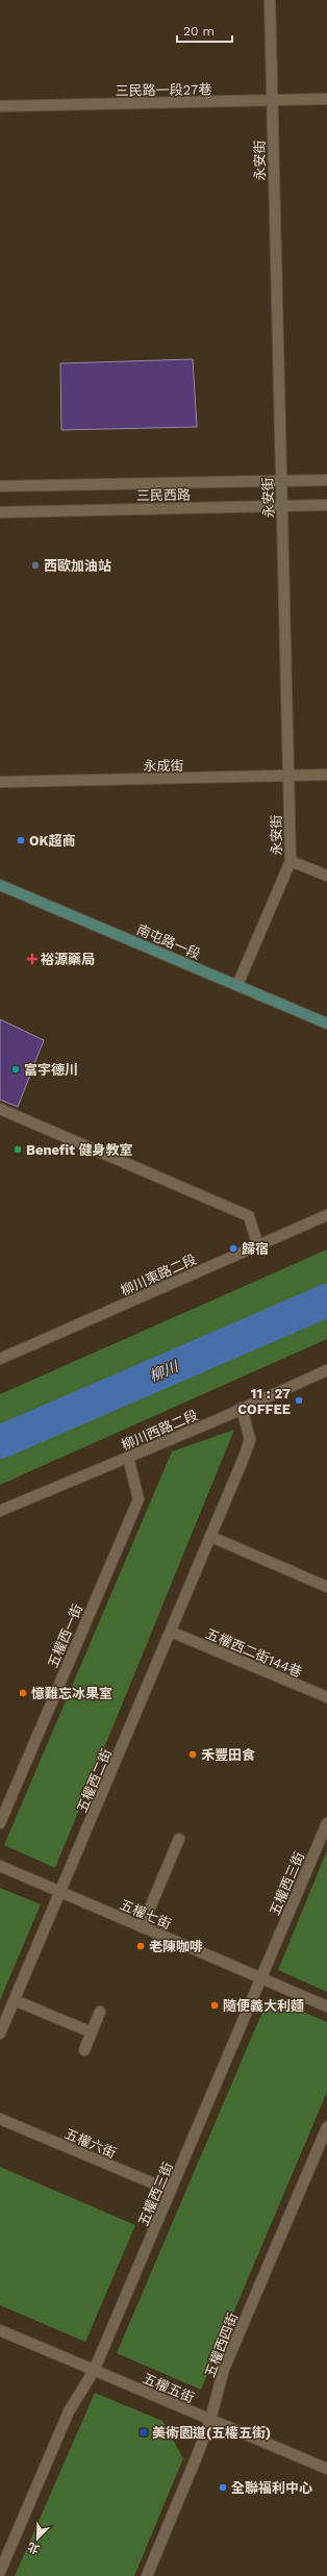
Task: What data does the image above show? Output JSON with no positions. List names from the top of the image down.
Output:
{
  "streets": {
    "main road": ["南屯路一段"],
    "street": [
      "三民路一段27巷",
      "永安街",
      "三民西路",
      "永成街",
      "柳川東路二段",
      "柳川西路二段",
      "五權西一街",
      "五權西二街144巷",
      "五權西二街",
      "五權西三街",
      "五權七街",
      "五權六街",
      "五權西四街",
      "五權五街"
    ]
  },
  "crossings": [
    ["三民路一段27巷", "永安街"],
    ["永安街", "三民西路"],
    ["永安街", "永成街"],
    ["永安街", "南屯路一段"],
    ["柳川西路二段", "五權西一街"],
    ["柳川西路二段", "五權西二街"],
    ["五權西二街144巷", "五權西二街"],
    ["五權西二街", "五權七街"],
    ["五權西三街", "五權七街"],
    ["五權西三街", "五權六街"],
    ["五權西三街", "五權五街"],
    ["五權西四街", "五權五街"]
  ],
  "water": ["柳川"],
  "places": {
    "other": [
      "西歐加油站",
      "OK超商",
      "富宇德川",
      "Benefit 健身教室",
      "歸宿",
      "11 : 27 COFFEE",
      "憶難忘冰果室",
      "禾豐田食",
      "老陳咖啡",
      "隨便義大利麵",
      "全聯福利中心"
    ],
    "health": ["裕源藥局"],
    "transit": ["美術園道(五權五街)"]
  },
  "scale_bar": "20 m",
  "north": "bottom left"
}
